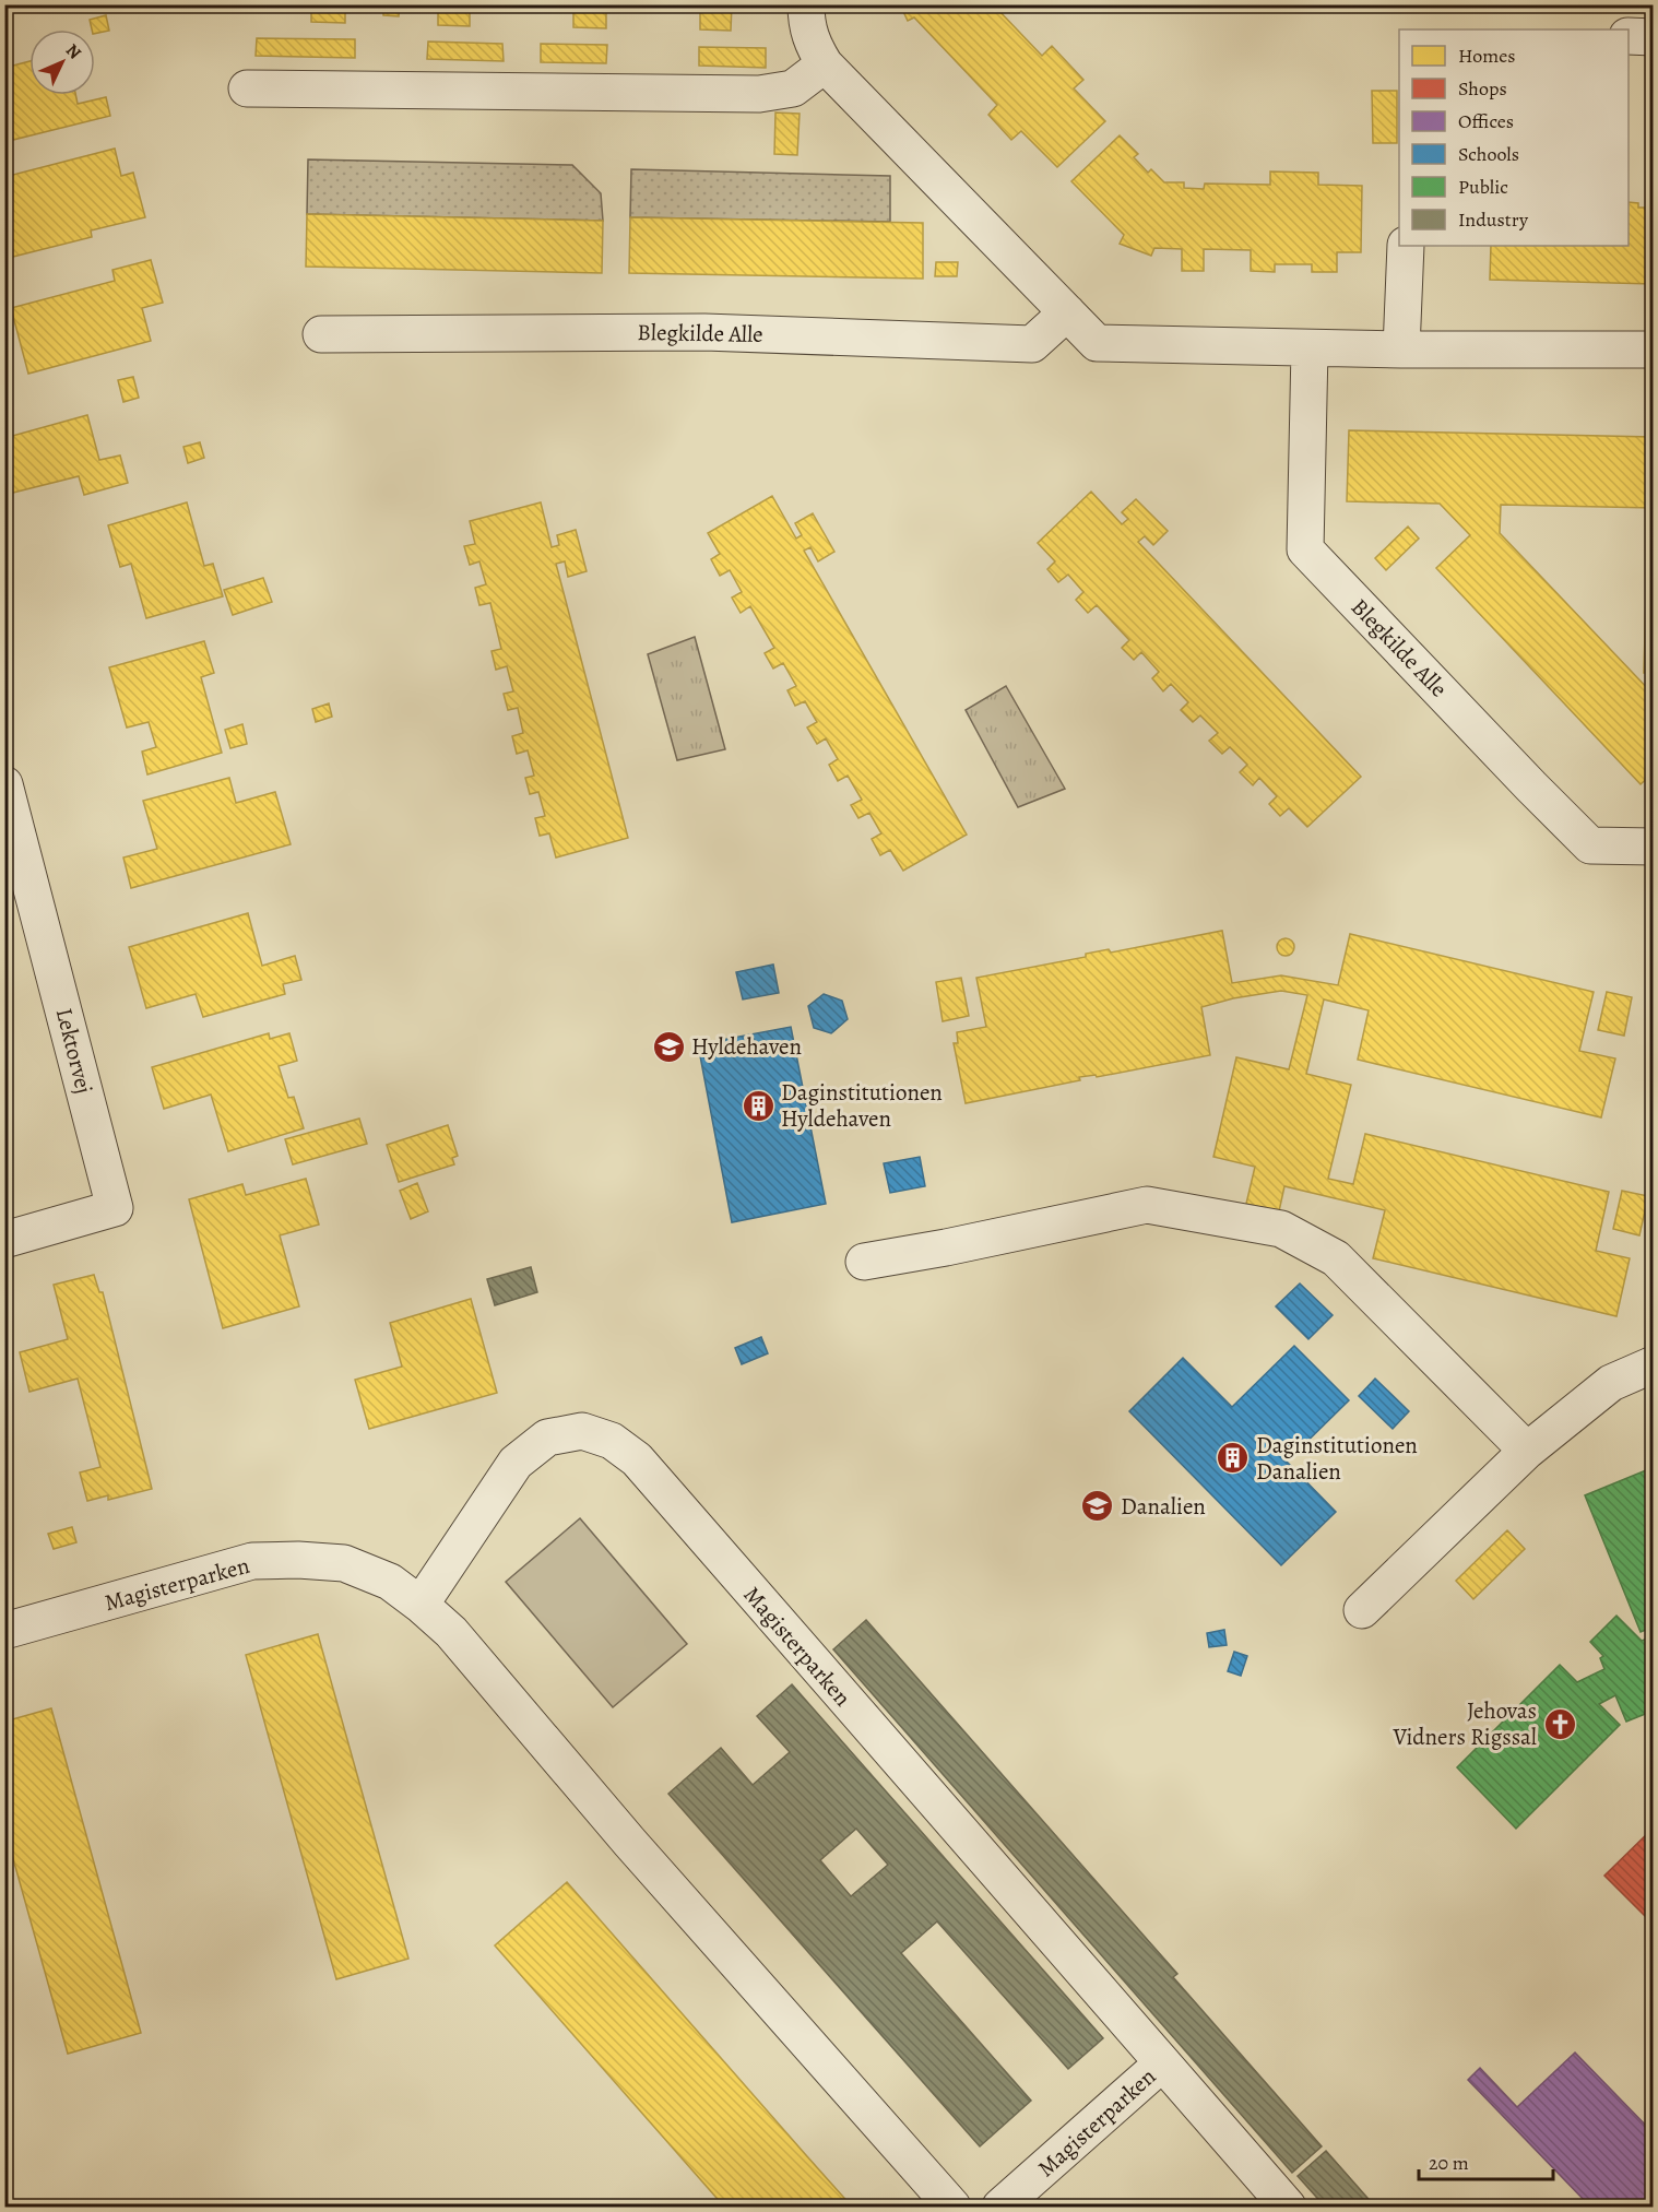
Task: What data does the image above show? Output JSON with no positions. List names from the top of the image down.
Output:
{
  "streets": {
    "street": ["Blegkilde Alle", "Lektorvej", "Magisterparken"]
  },
  "places": {
    "school or university": ["Hyldehaven", "Danalien"],
    "building": ["Daginstitutionen Hyldehaven", "Daginstitutionen Danalien"],
    "church": ["Jehovas Vidners Rigssal"]
  },
  "legend": [
    "Homes",
    "Shops",
    "Offices",
    "Schools",
    "Public",
    "Industry"
  ],
  "scale_bar": "20 m",
  "north": "top right"
}
